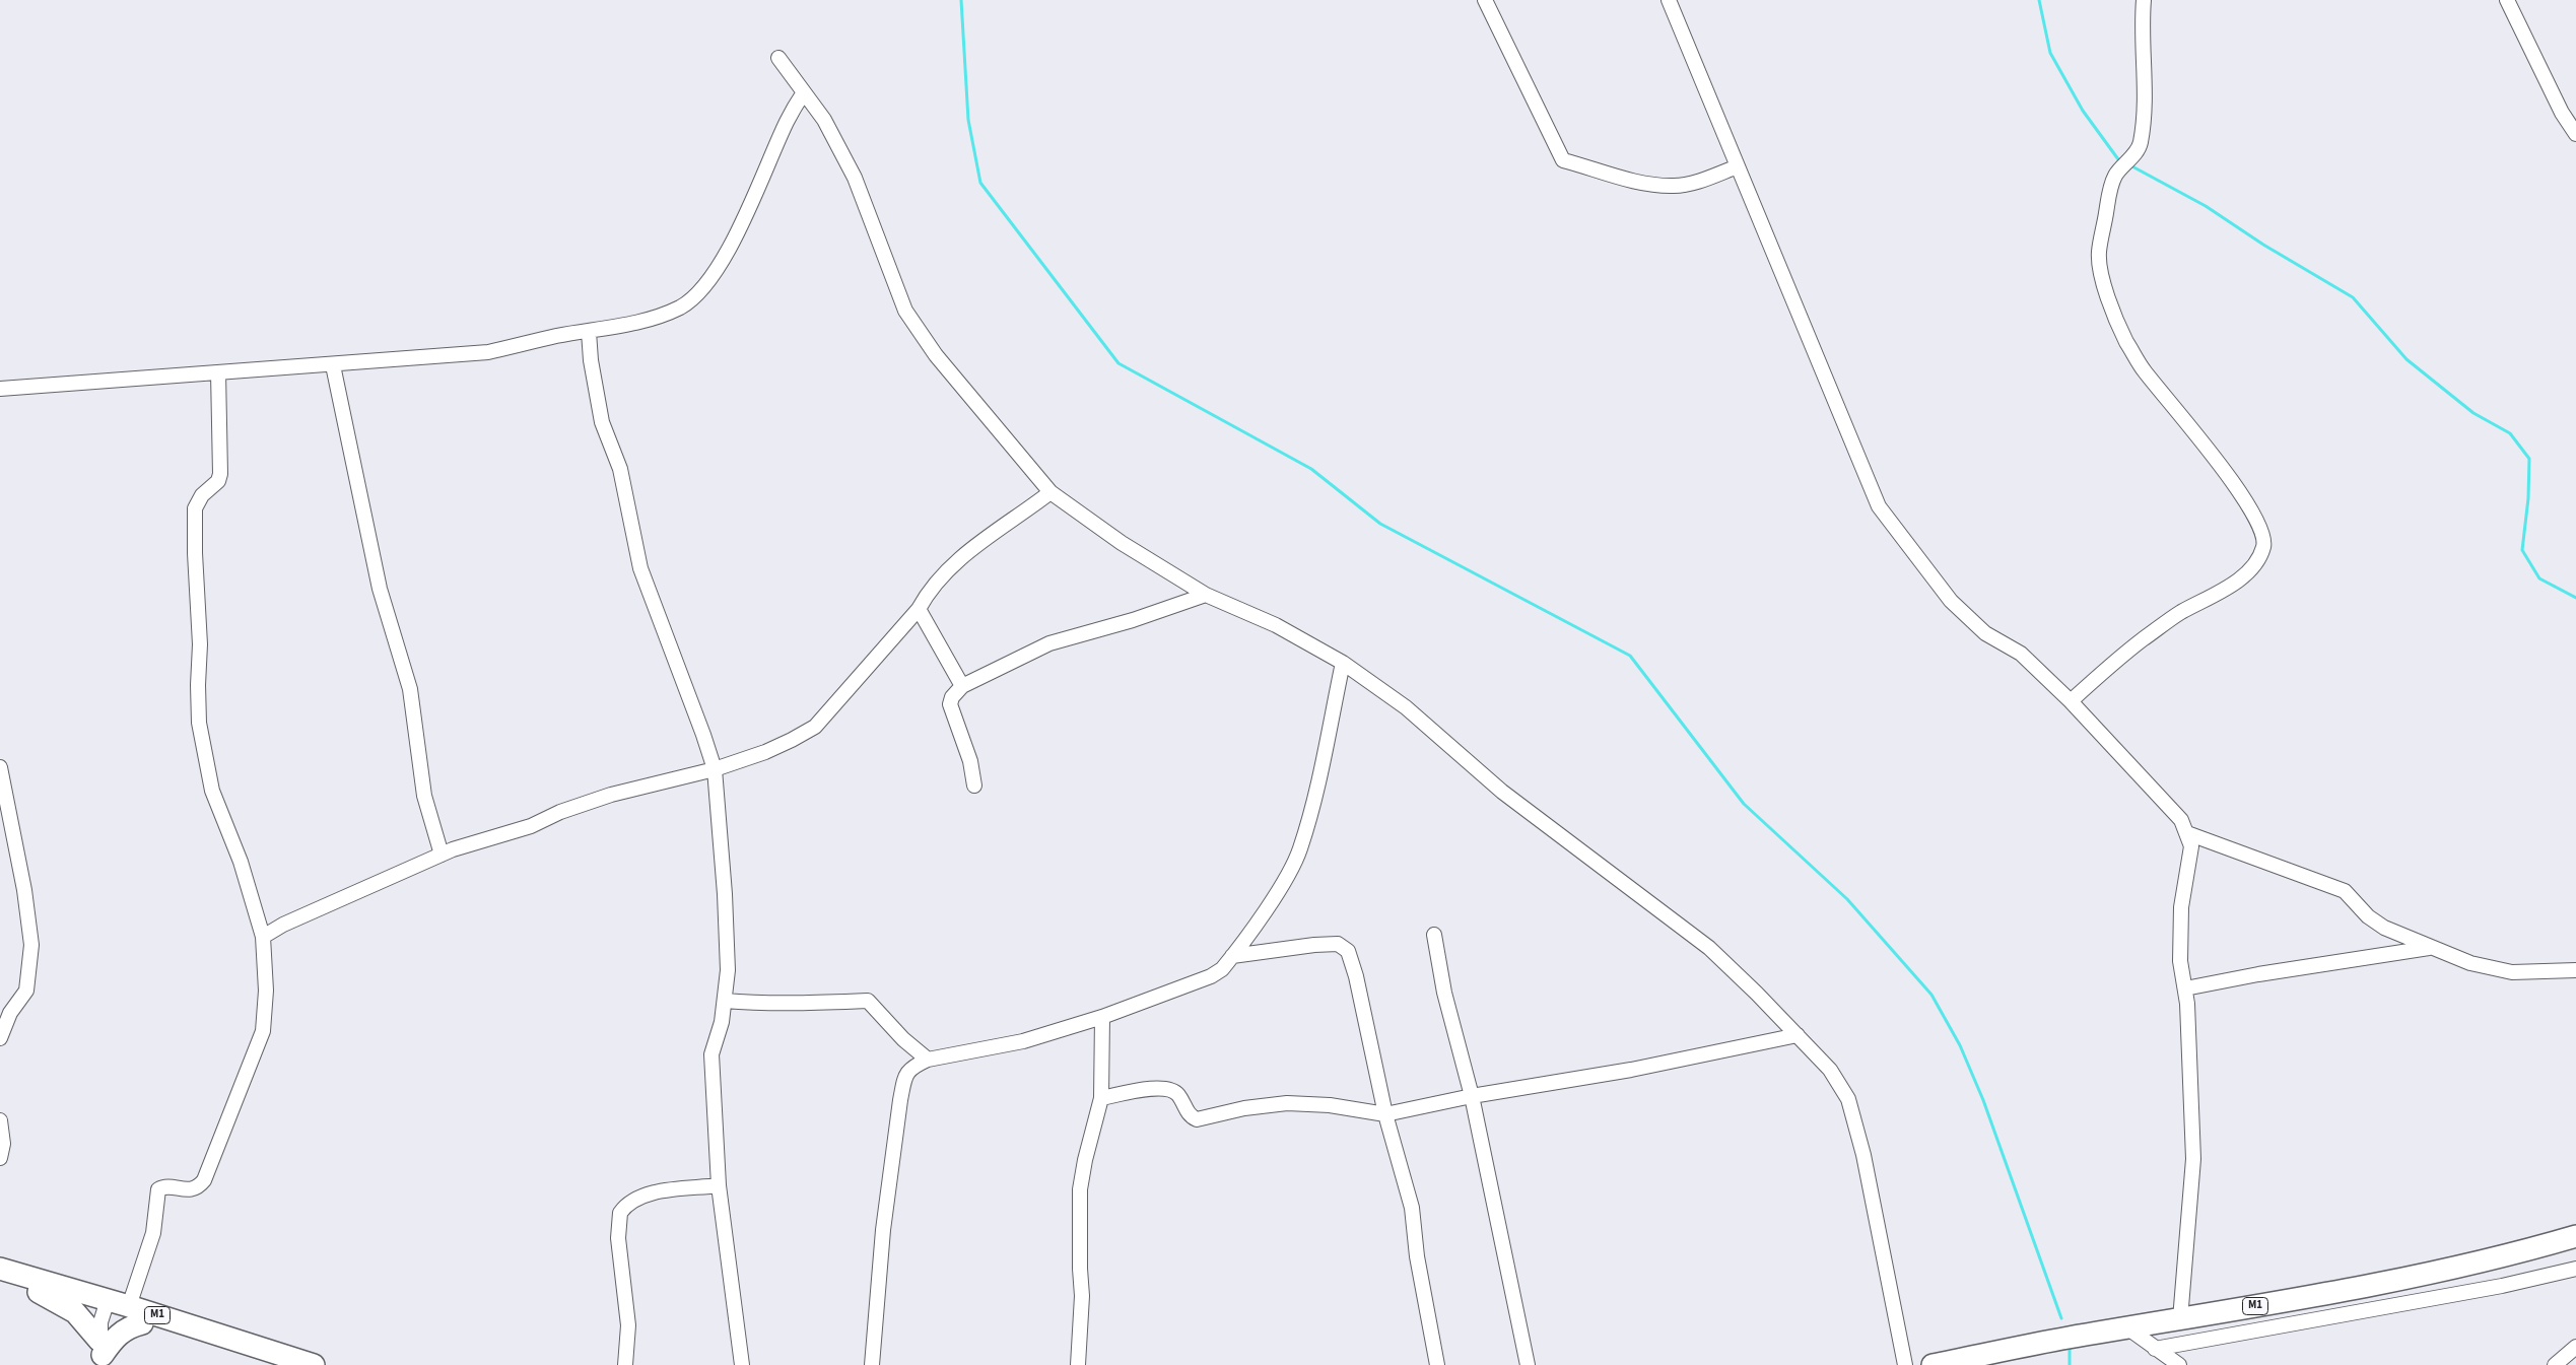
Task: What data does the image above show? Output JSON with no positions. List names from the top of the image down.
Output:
{
  "streets": {
    "highway": ["M1"]
  }
}
